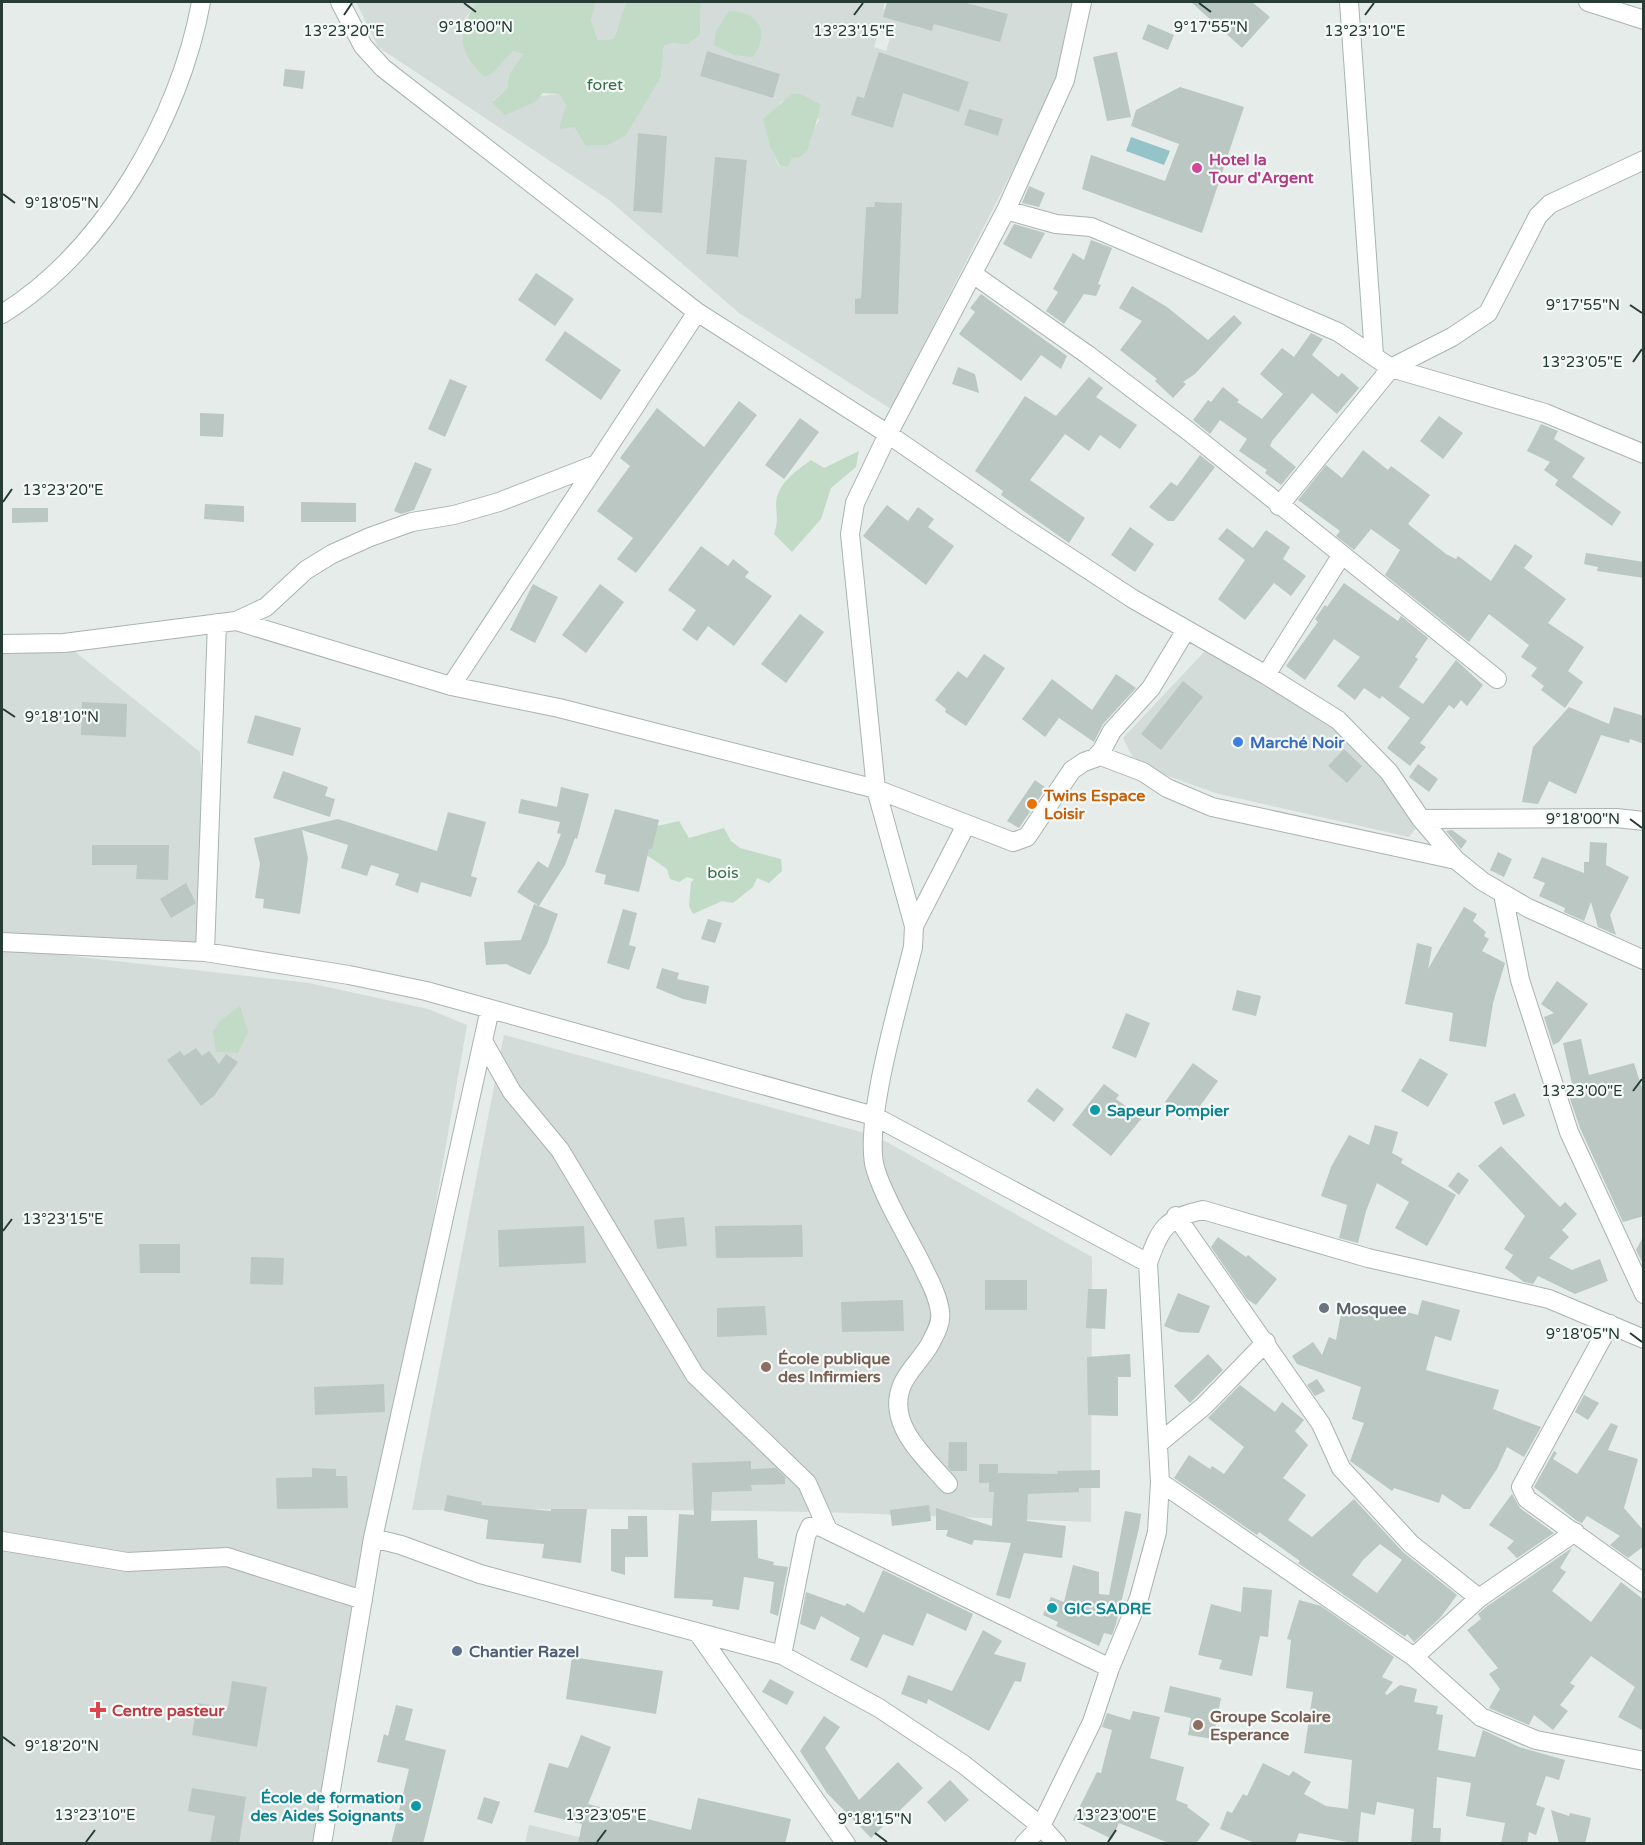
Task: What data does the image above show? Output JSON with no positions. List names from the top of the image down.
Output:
{
  "parks": ["foret", "bois"],
  "places": {
    "other": [
      "Hotel la Tour d'Argent",
      "Marché Noir",
      "Twins Espace Loisir",
      "Sapeur Pompier",
      "Mosquee",
      "École publique des Infirmiers",
      "GIC SADRE",
      "Chantier Razel",
      "Groupe Scolaire Esperance",
      "École de formation des Aides Soignants"
    ],
    "health": ["Centre pasteur"]
  },
  "coordinates": [
    "9°18'00\"N",
    "9°17'55\"N",
    "13°23'20\"E",
    "13°23'15\"E",
    "13°23'10\"E",
    "9°18'05\"N",
    "13°23'05\"E",
    "9°18'10\"N",
    "13°23'00\"E",
    "9°18'20\"N",
    "9°18'15\"N"
  ]
}
